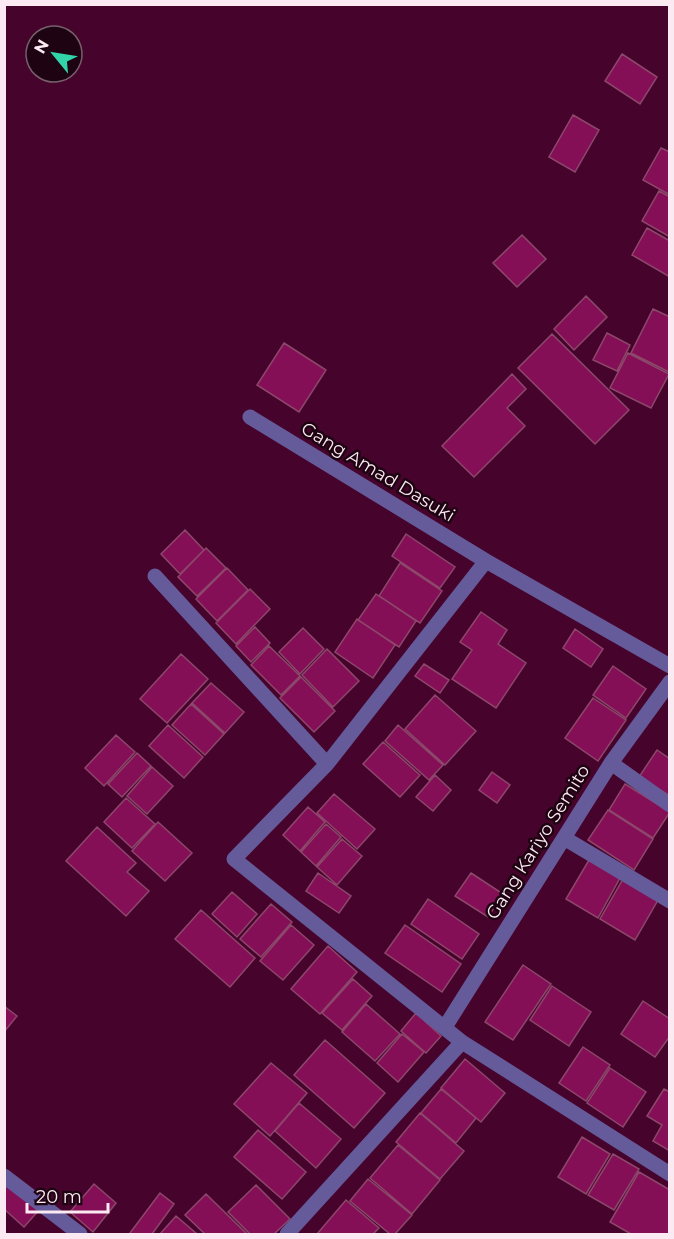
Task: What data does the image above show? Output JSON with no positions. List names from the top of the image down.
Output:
{
  "streets": {
    "street": ["Gang Amad Dasuki", "Gang Kariyo Semito"]
  },
  "scale_bar": "20 m",
  "north": "top left"
}
